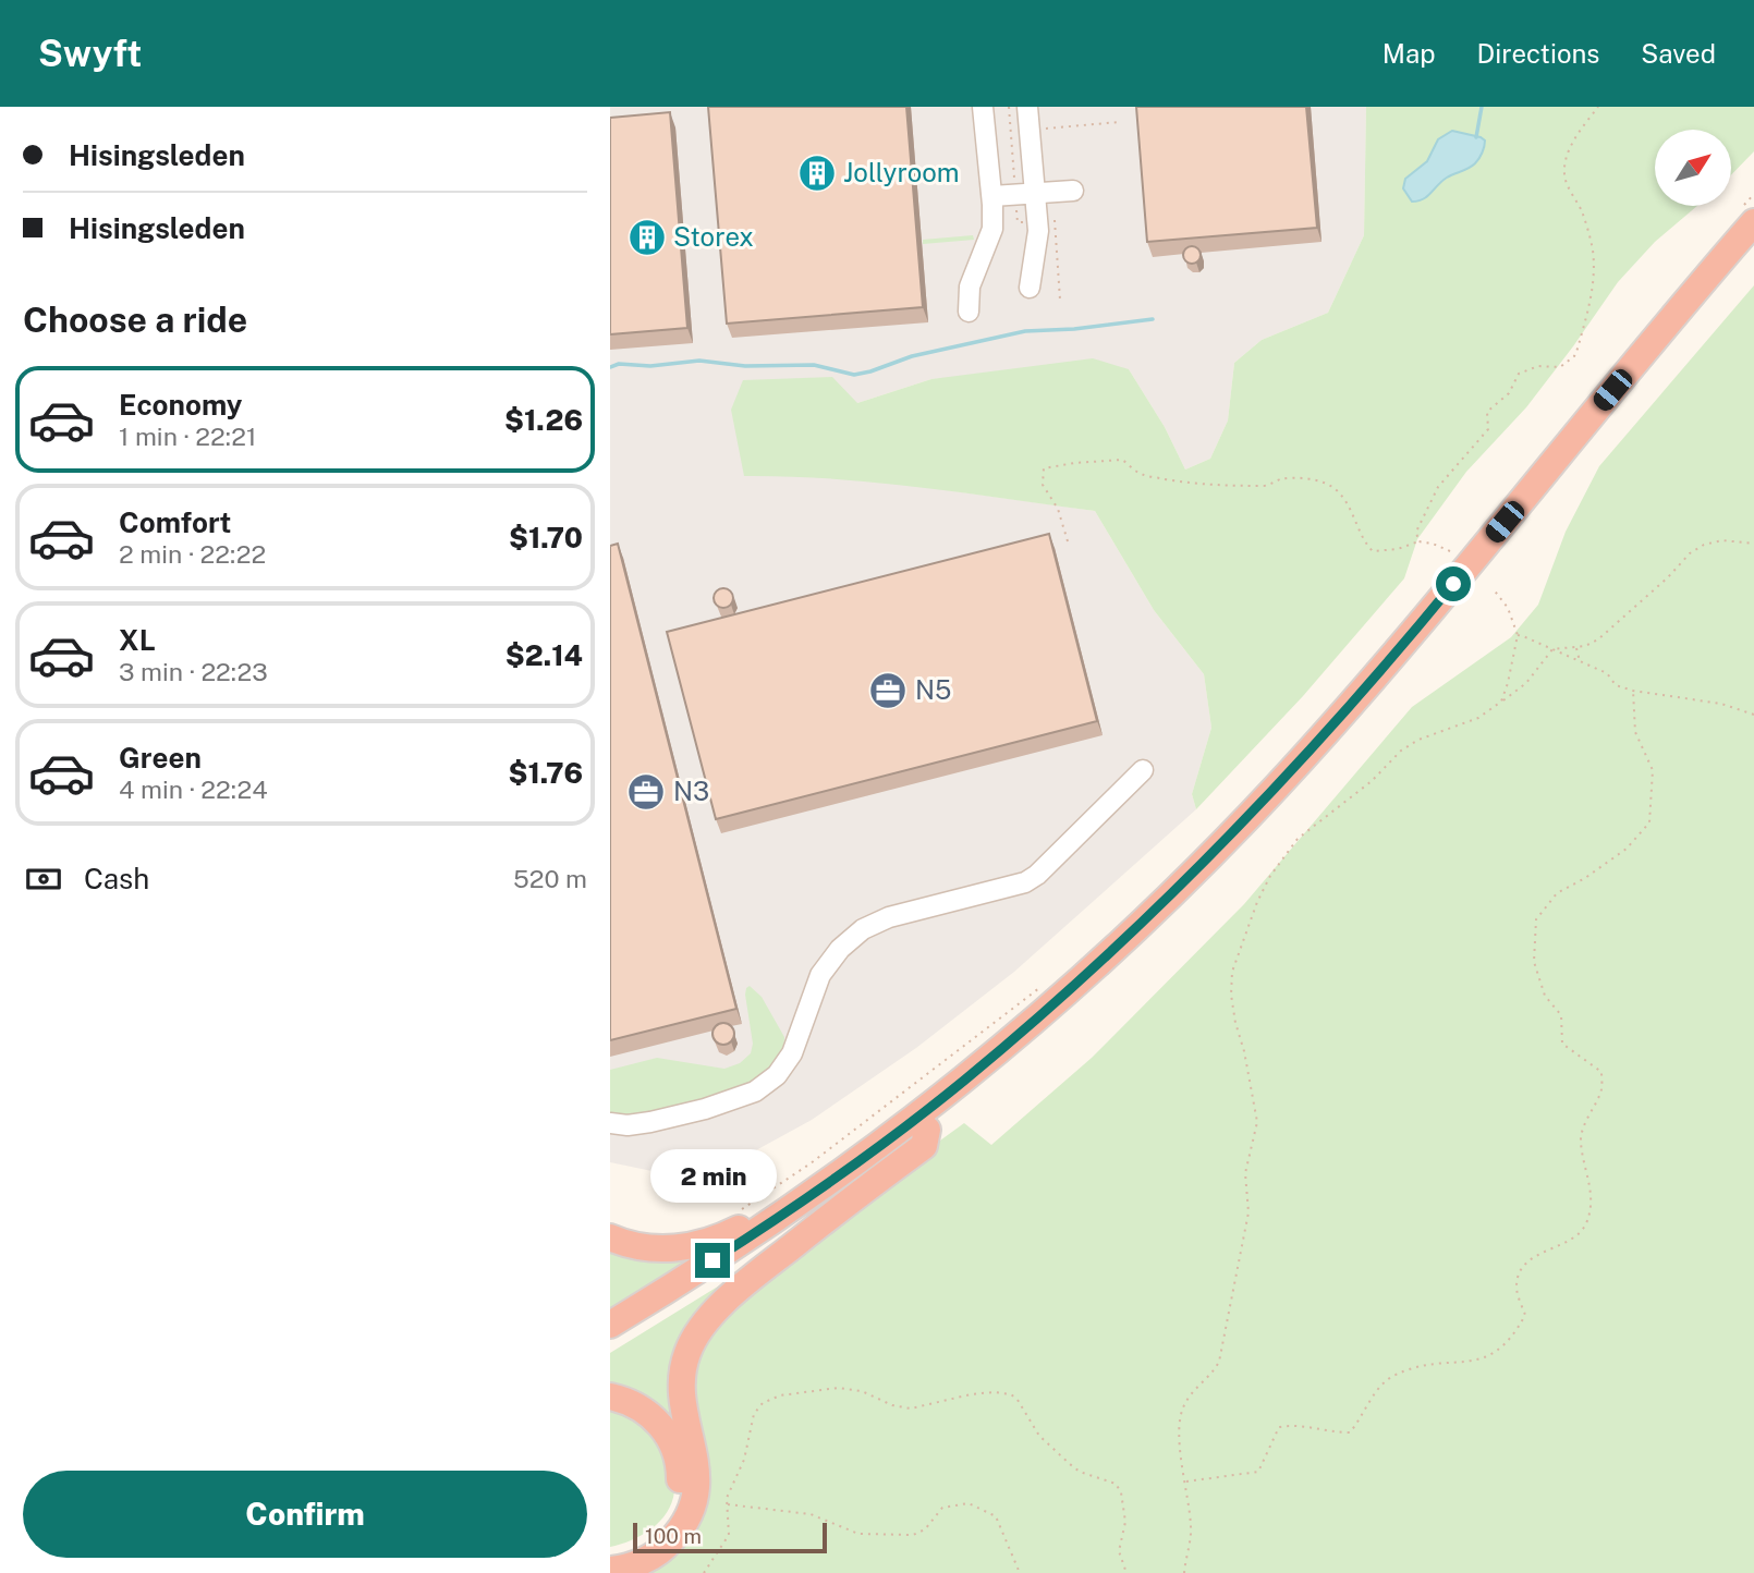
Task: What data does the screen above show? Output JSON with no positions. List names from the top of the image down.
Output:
{
  "places": {
    "building": ["Jollyroom", "Storex"],
    "office": ["N5", "N3"]
  },
  "scale_bar": "100 m",
  "north": "top right",
  "page": {
    "header": "Swyft",
    "nav": ["Map", "Directions", "Saved"],
    "banner": ["Hisingsleden", "Hisingsleden"],
    "heading": "Choose a ride",
    "list": [
      {
        "name": "Economy",
        "note": "1 min · 22:21",
        "value": "$1.26"
      },
      {
        "name": "Comfort",
        "note": "2 min · 22:22",
        "value": "$1.70"
      },
      {
        "name": "XL",
        "note": "3 min · 22:23",
        "value": "$2.14"
      },
      {
        "name": "Green",
        "note": "4 min · 22:24",
        "value": "$1.76"
      }
    ],
    "pay": ["Cash", "520 m"],
    "bubble": "2 min",
    "buttons": "Confirm",
    "scale": "100 m"
  }
}
